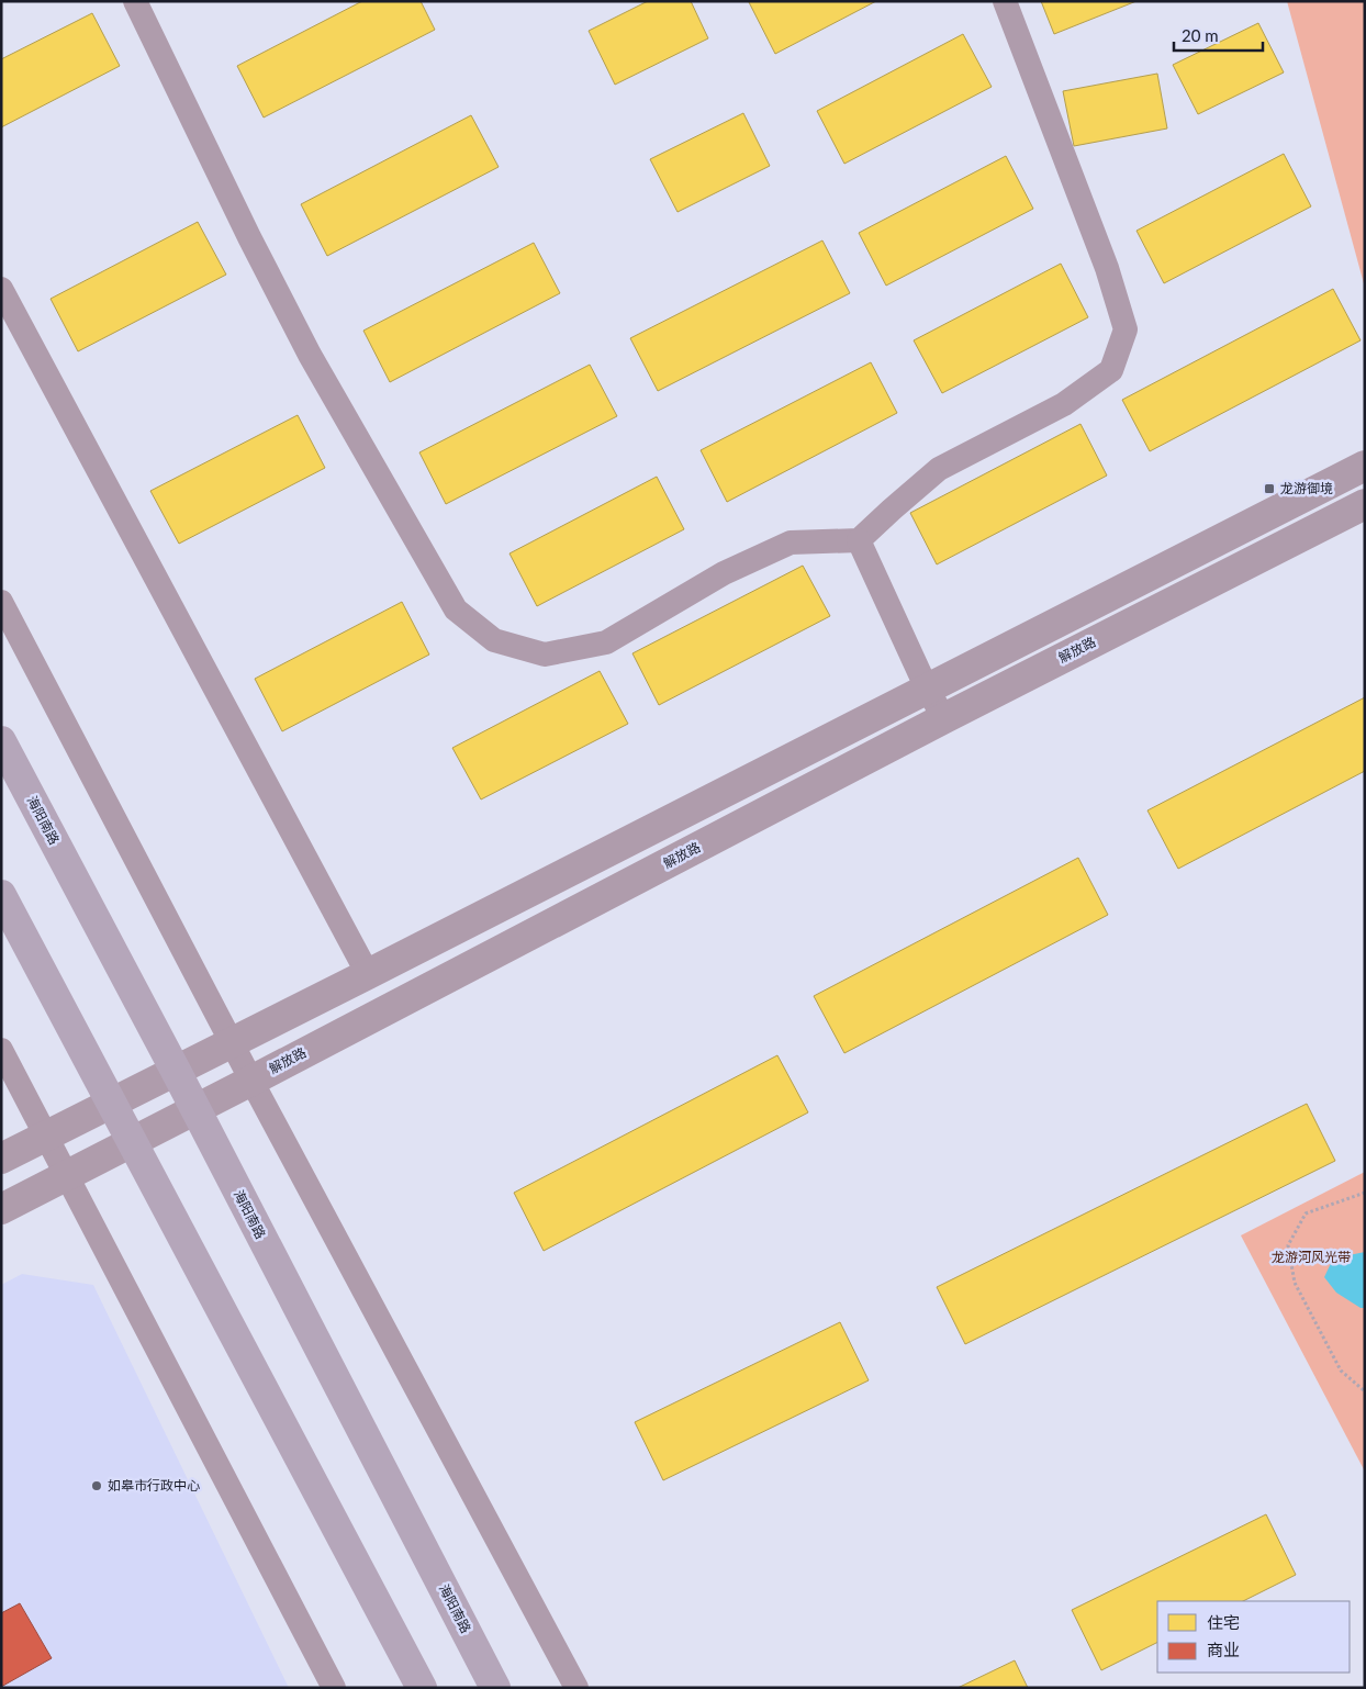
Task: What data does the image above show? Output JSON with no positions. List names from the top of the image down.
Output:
{
  "streets": {
    "main road": ["海阳南路"],
    "street": ["解放路"]
  },
  "crossings": [
    ["解放路", "海阳南路"]
  ],
  "parks": ["龙游河风光带"],
  "places": {
    "transit": ["龙游御境"],
    "other": ["如皋市行政中心"]
  },
  "legend": ["住宅", "商业"],
  "scale_bar": "20 m"
}
